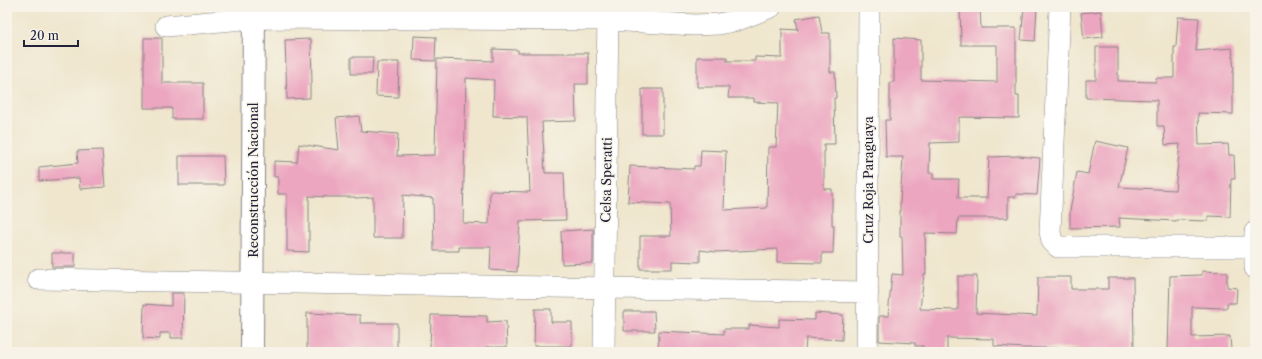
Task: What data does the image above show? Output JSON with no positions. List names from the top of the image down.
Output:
{
  "streets": {
    "street": ["Reconstrucción Nacional", "Celsa Speratti", "Cruz Roja Paraguaya"]
  },
  "scale_bar": "20 m"
}
